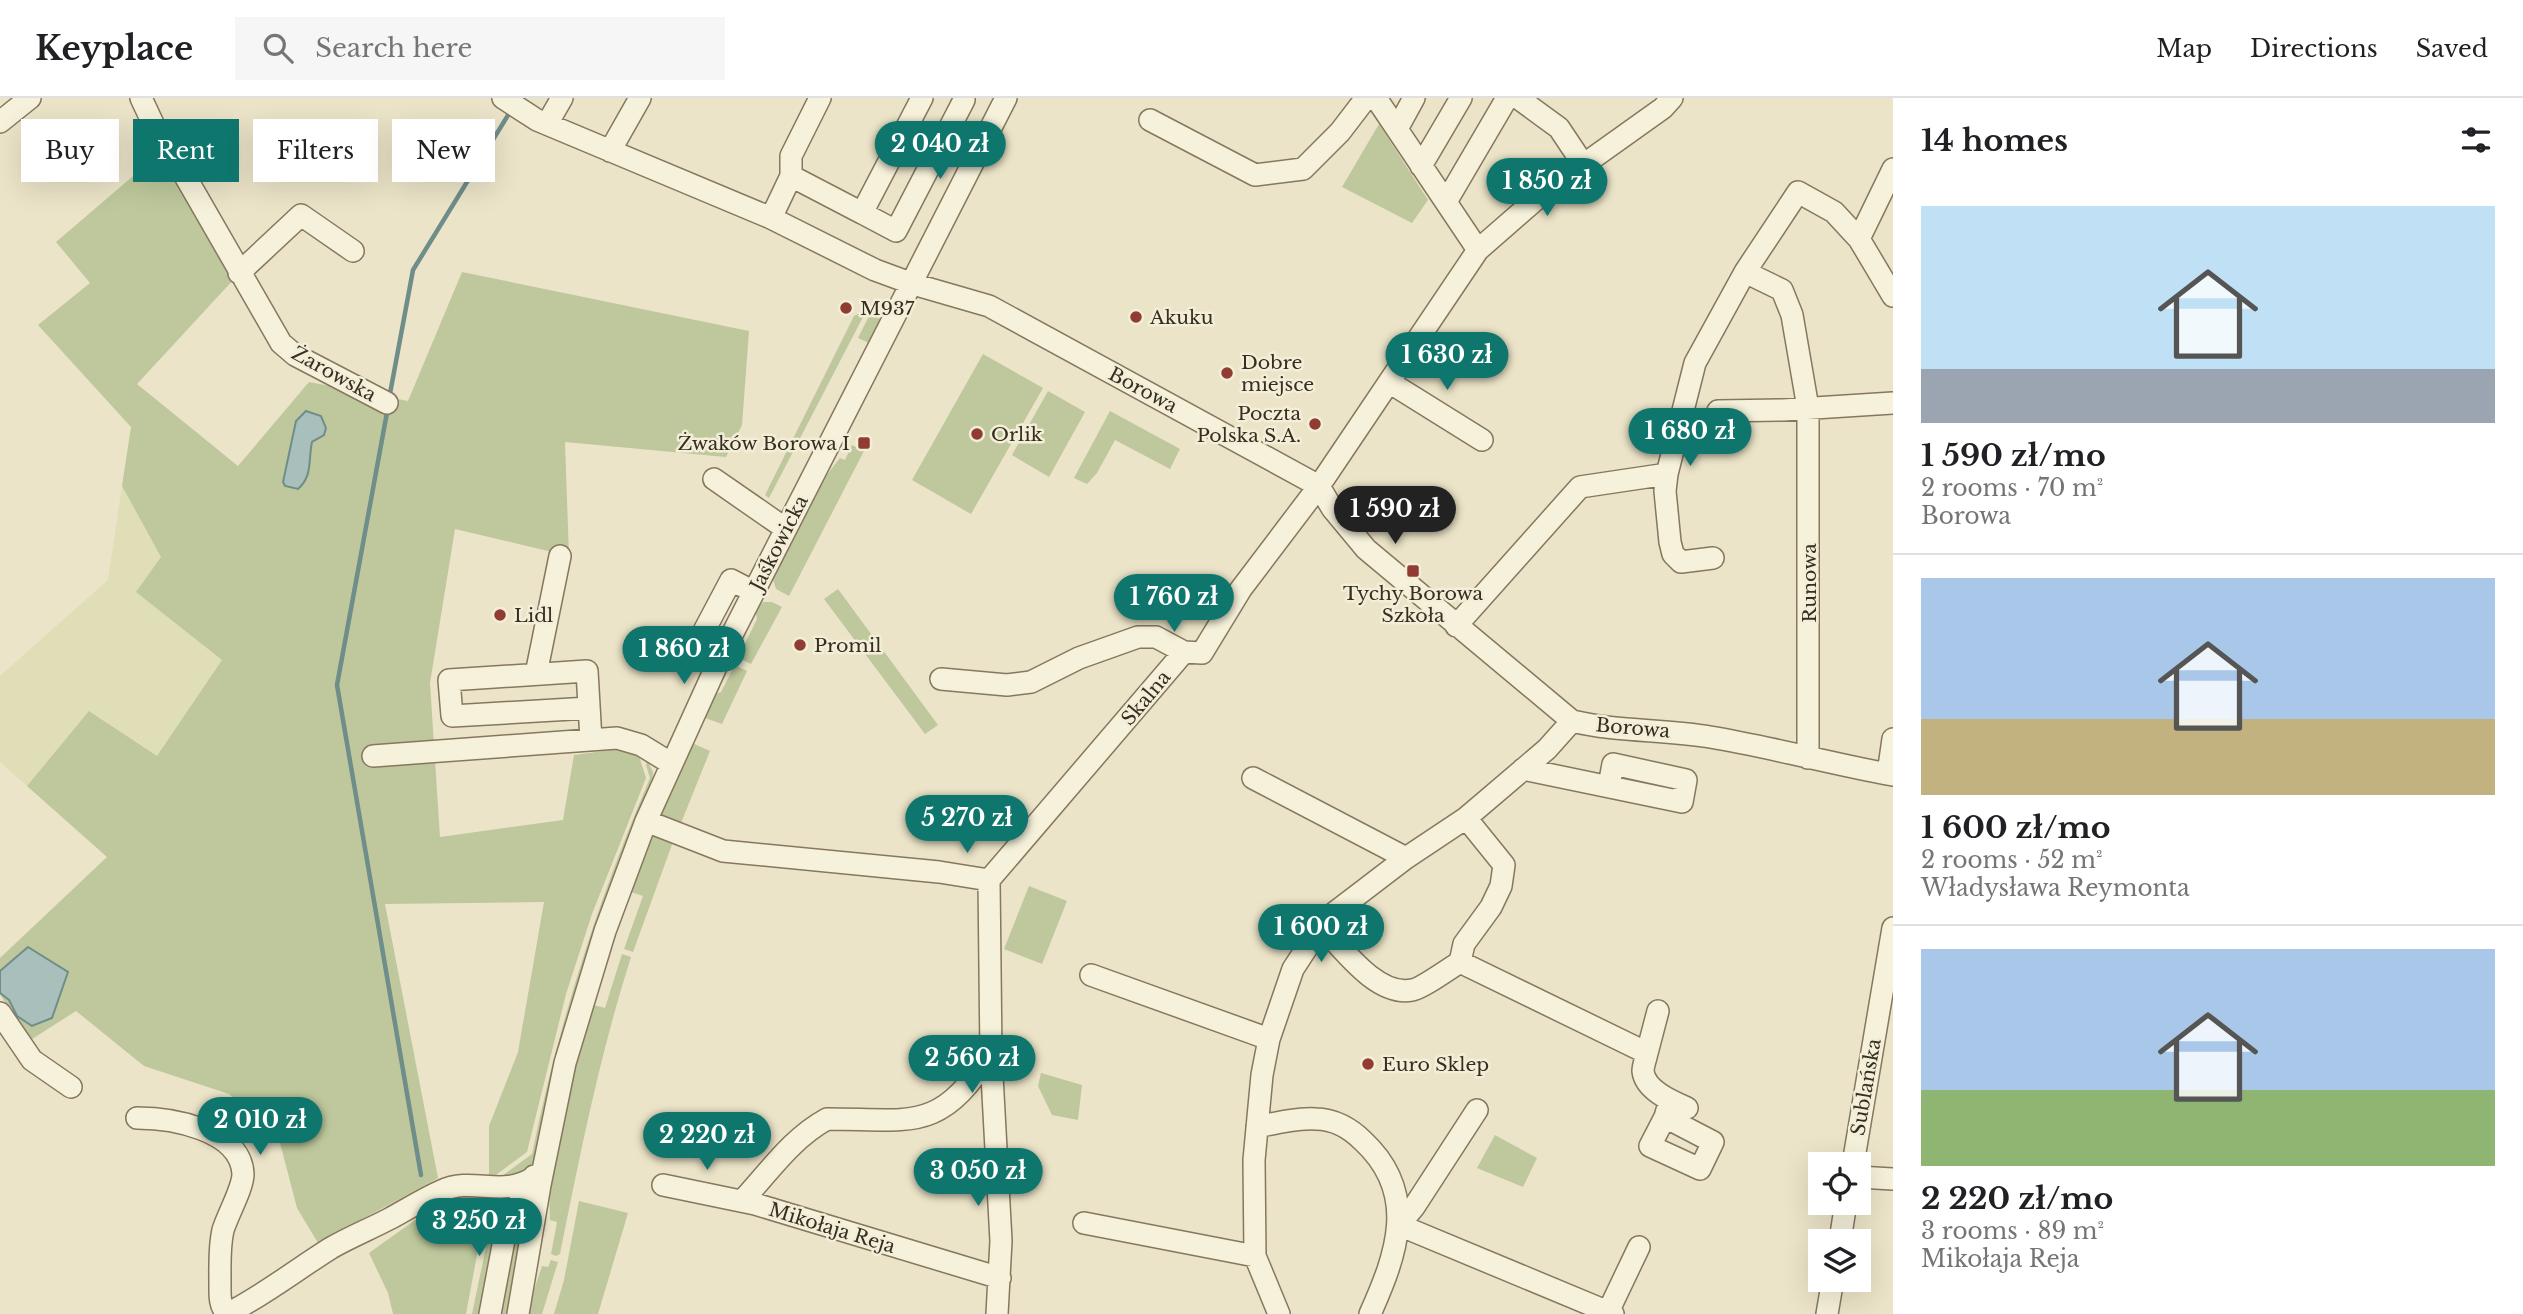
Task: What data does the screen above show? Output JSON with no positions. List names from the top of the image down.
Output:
{
  "streets": {
    "street": [
      "Żarowska",
      "Borowa",
      "Jaśkowicka",
      "Runowa",
      "Skalna",
      "Sublańska",
      "Mikołaja Reja"
    ]
  },
  "crossings": [
    ["Borowa", "Jaśkowicka"],
    ["Borowa", "Runowa"],
    ["Borowa", "Skalna"]
  ],
  "places": {
    "other": [
      "M937",
      "Akuku",
      "Dobre miejsce",
      "Poczta Polska S.A.",
      "Orlik",
      "Lidl",
      "Promil",
      "Euro Sklep"
    ],
    "transit": ["Żwaków Borowa I", "Tychy Borowa Szkoła"]
  },
  "page": {
    "header": "Keyplace",
    "search": "Search here",
    "nav": ["Map", "Directions", "Saved"],
    "heading": "14 homes",
    "chip": [
      "Buy",
      "Rent",
      "Filters",
      "New"
    ],
    "price": [
      "2 040 zł",
      "1 850 zł",
      "1 630 zł",
      "1 680 zł",
      "1 590 zł",
      "1 760 zł",
      "1 860 zł",
      "5 270 zł",
      "1 600 zł",
      "2 560 zł",
      "2 010 zł",
      "2 220 zł",
      "3 050 zł",
      "3 250 zł"
    ],
    "list": [
      {
        "name": "1 590 zł/mo",
        "note": "2 rooms · 70 m² · Borowa"
      },
      {
        "name": "1 600 zł/mo",
        "note": "2 rooms · 52 m² · Władysława Reymonta"
      },
      {
        "name": "2 220 zł/mo",
        "note": "3 rooms · 89 m² · Mikołaja Reja"
      }
    ]
  }
}
